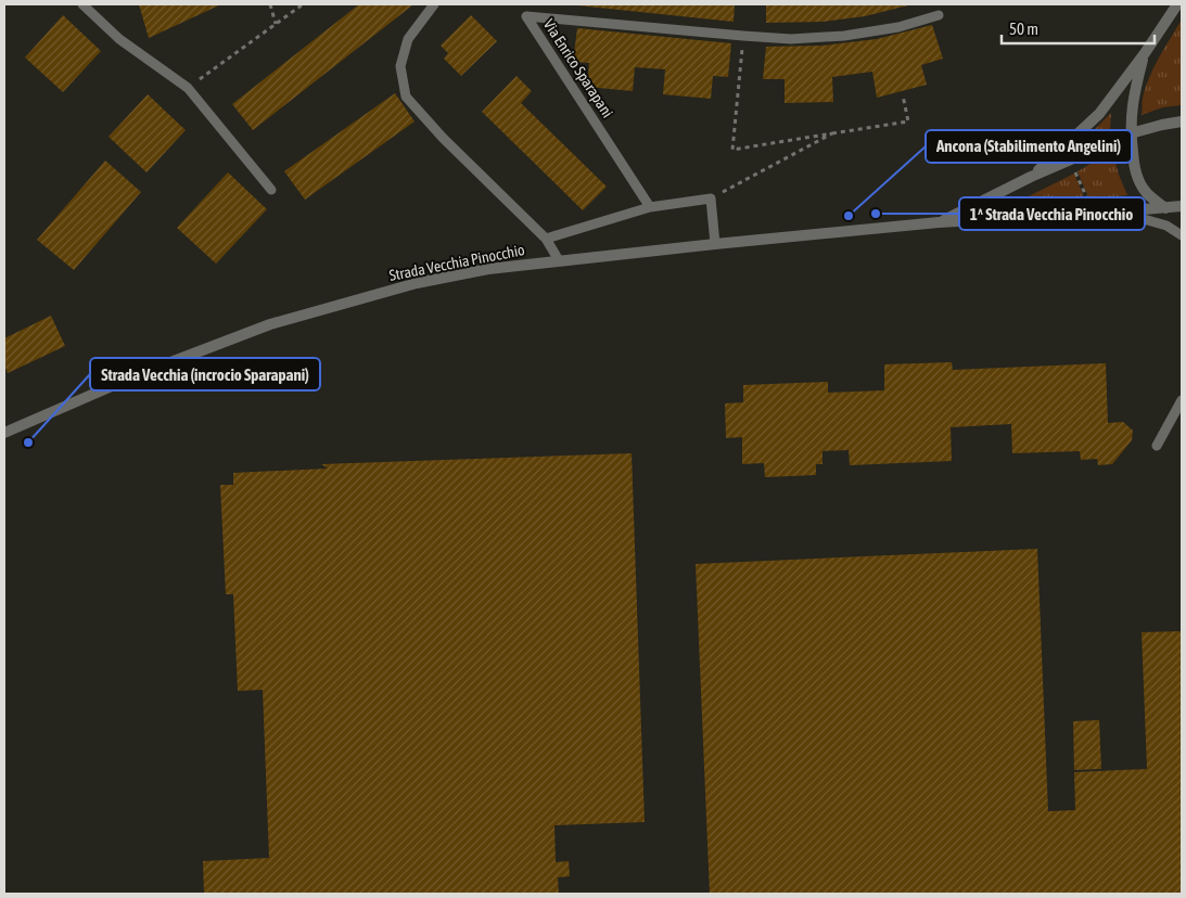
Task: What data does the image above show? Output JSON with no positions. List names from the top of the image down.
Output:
{
  "streets": {
    "street": ["Strada Vecchia Pinocchio"],
    "lane": ["Via Enrico Sparapani"]
  },
  "places": ["1^ Strada Vecchia Pinocchio", "Ancona (Stabilimento Angelini)", "Strada Vecchia (incrocio Sparapani)"],
  "scale_bar": "50 m"
}
